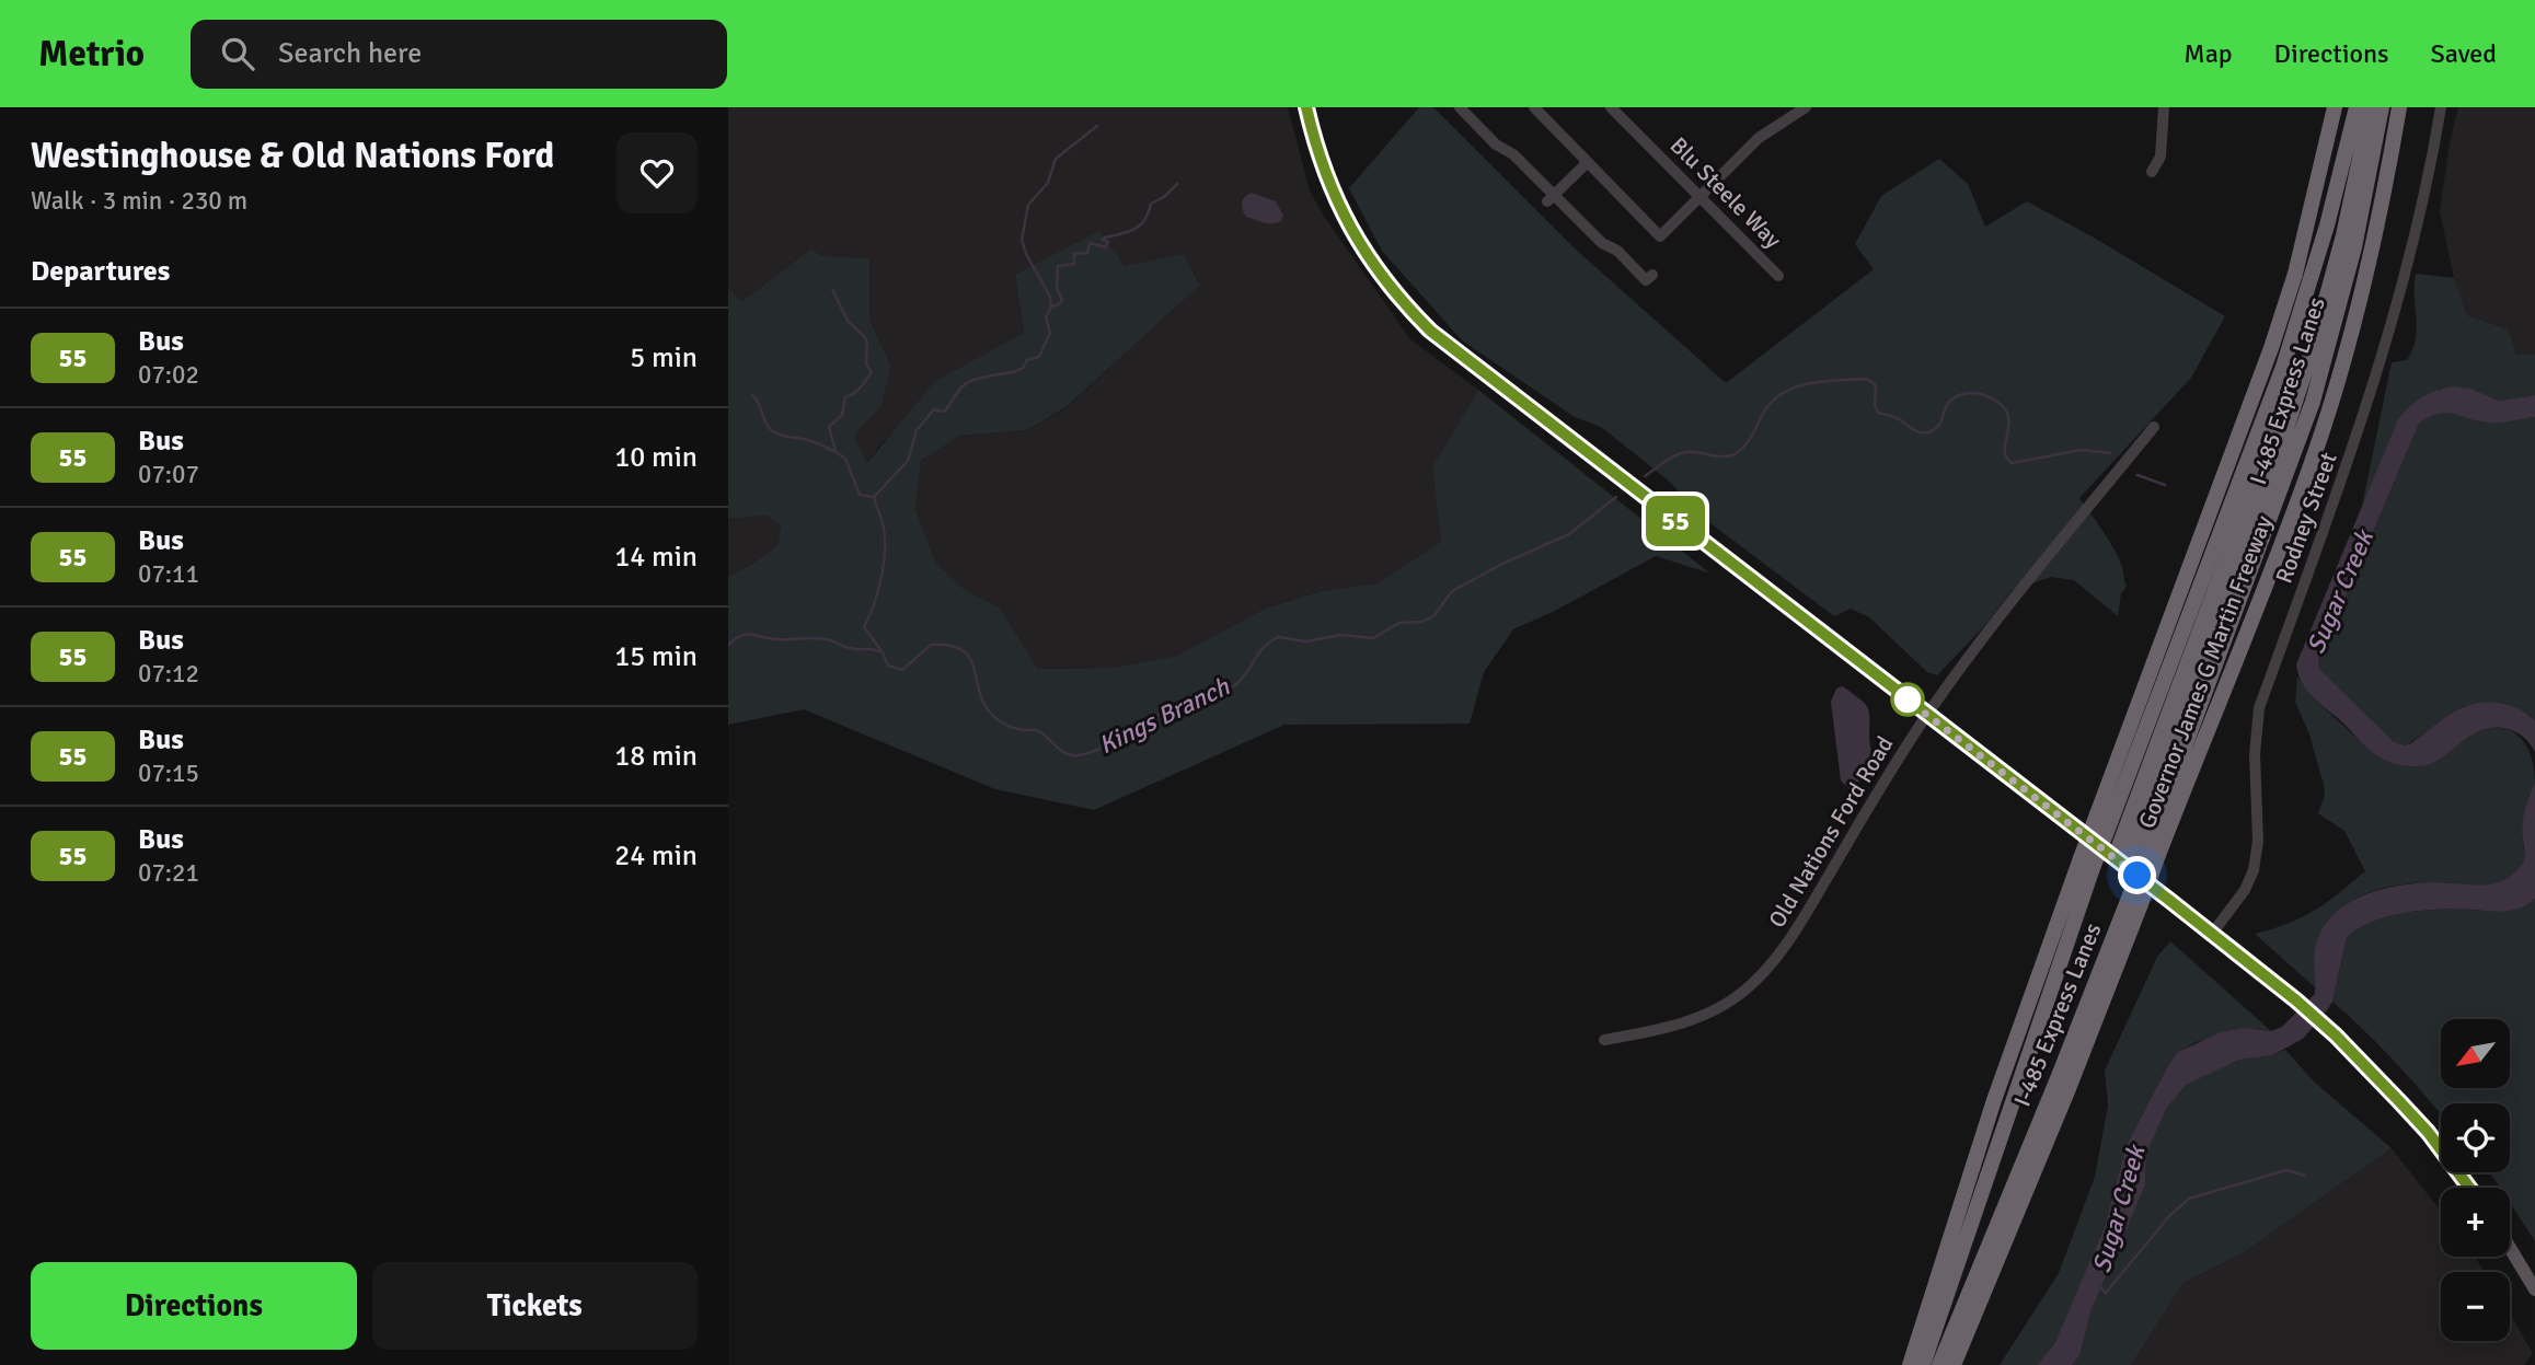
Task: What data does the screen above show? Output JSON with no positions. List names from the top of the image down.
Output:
{
  "streets": {
    "highway": ["I-485 Express Lanes", "Governor James G Martin Freeway"],
    "street": ["Blu Steele Way", "Rodney Street", "Old Nations Ford Road"]
  },
  "crossings": [
    ["I-485 Express Lanes", "Governor James G Martin Freeway"]
  ],
  "water": ["Sugar Creek", "Kings Branch"],
  "lines": ["bus line 55"],
  "north": "bottom left",
  "page": {
    "header": "Metrio",
    "search": "Search here",
    "nav": ["Map", "Directions", "Saved"],
    "heading": [
      ["Westinghouse & Old Nations Ford", "Walk · 3 min · 230 m"],
      "Departures"
    ],
    "on_map": "55",
    "list": [
      {
        "mark": "55",
        "name": "Bus",
        "note": "07:02",
        "value": "5 min"
      },
      {
        "mark": "55",
        "name": "Bus",
        "note": "07:07",
        "value": "10 min"
      },
      {
        "mark": "55",
        "name": "Bus",
        "note": "07:11",
        "value": "14 min"
      },
      {
        "mark": "55",
        "name": "Bus",
        "note": "07:12",
        "value": "15 min"
      },
      {
        "mark": "55",
        "name": "Bus",
        "note": "07:15",
        "value": "18 min"
      },
      {
        "mark": "55",
        "name": "Bus",
        "note": "07:21",
        "value": "24 min"
      }
    ],
    "map_buttons": ["+", "−"],
    "buttons": ["Directions", "Tickets"]
  }
}
